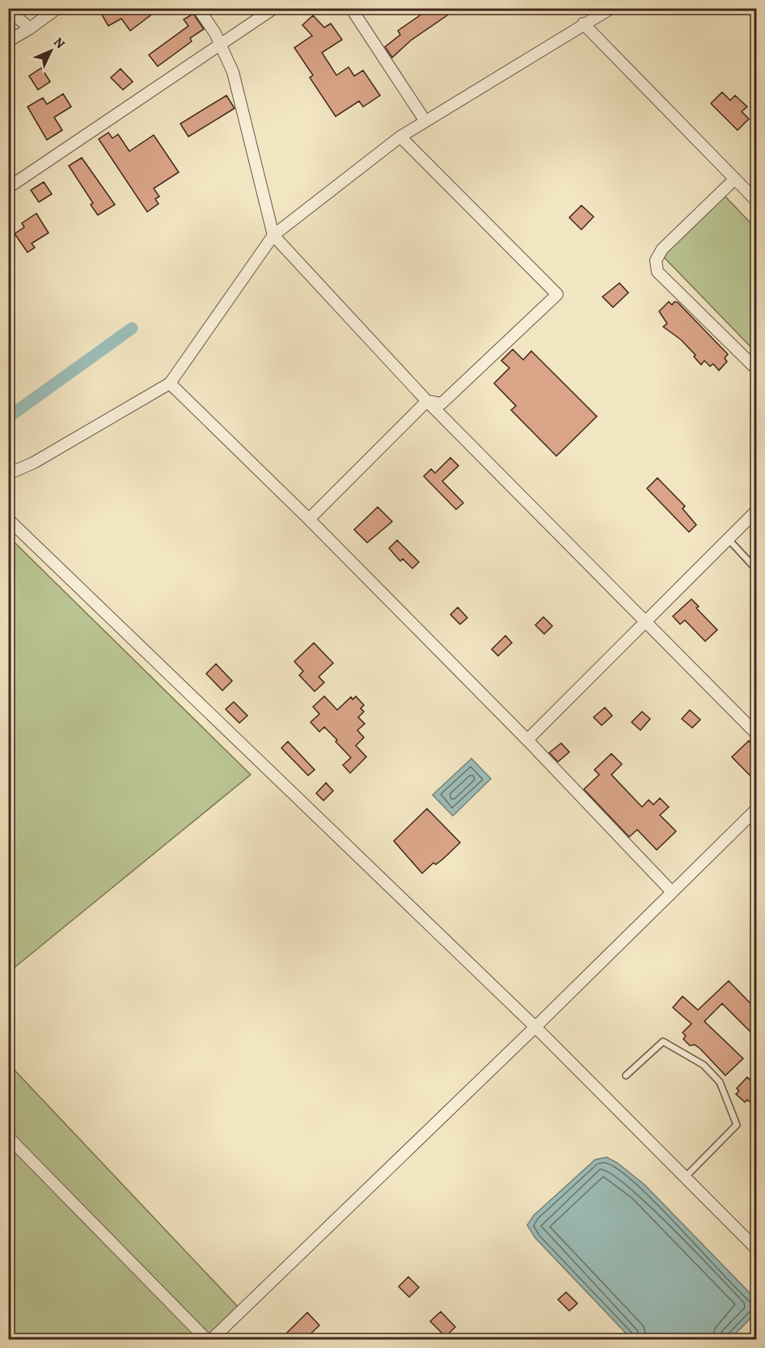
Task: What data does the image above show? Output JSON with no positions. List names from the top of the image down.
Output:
{
  "north": "top right"
}
